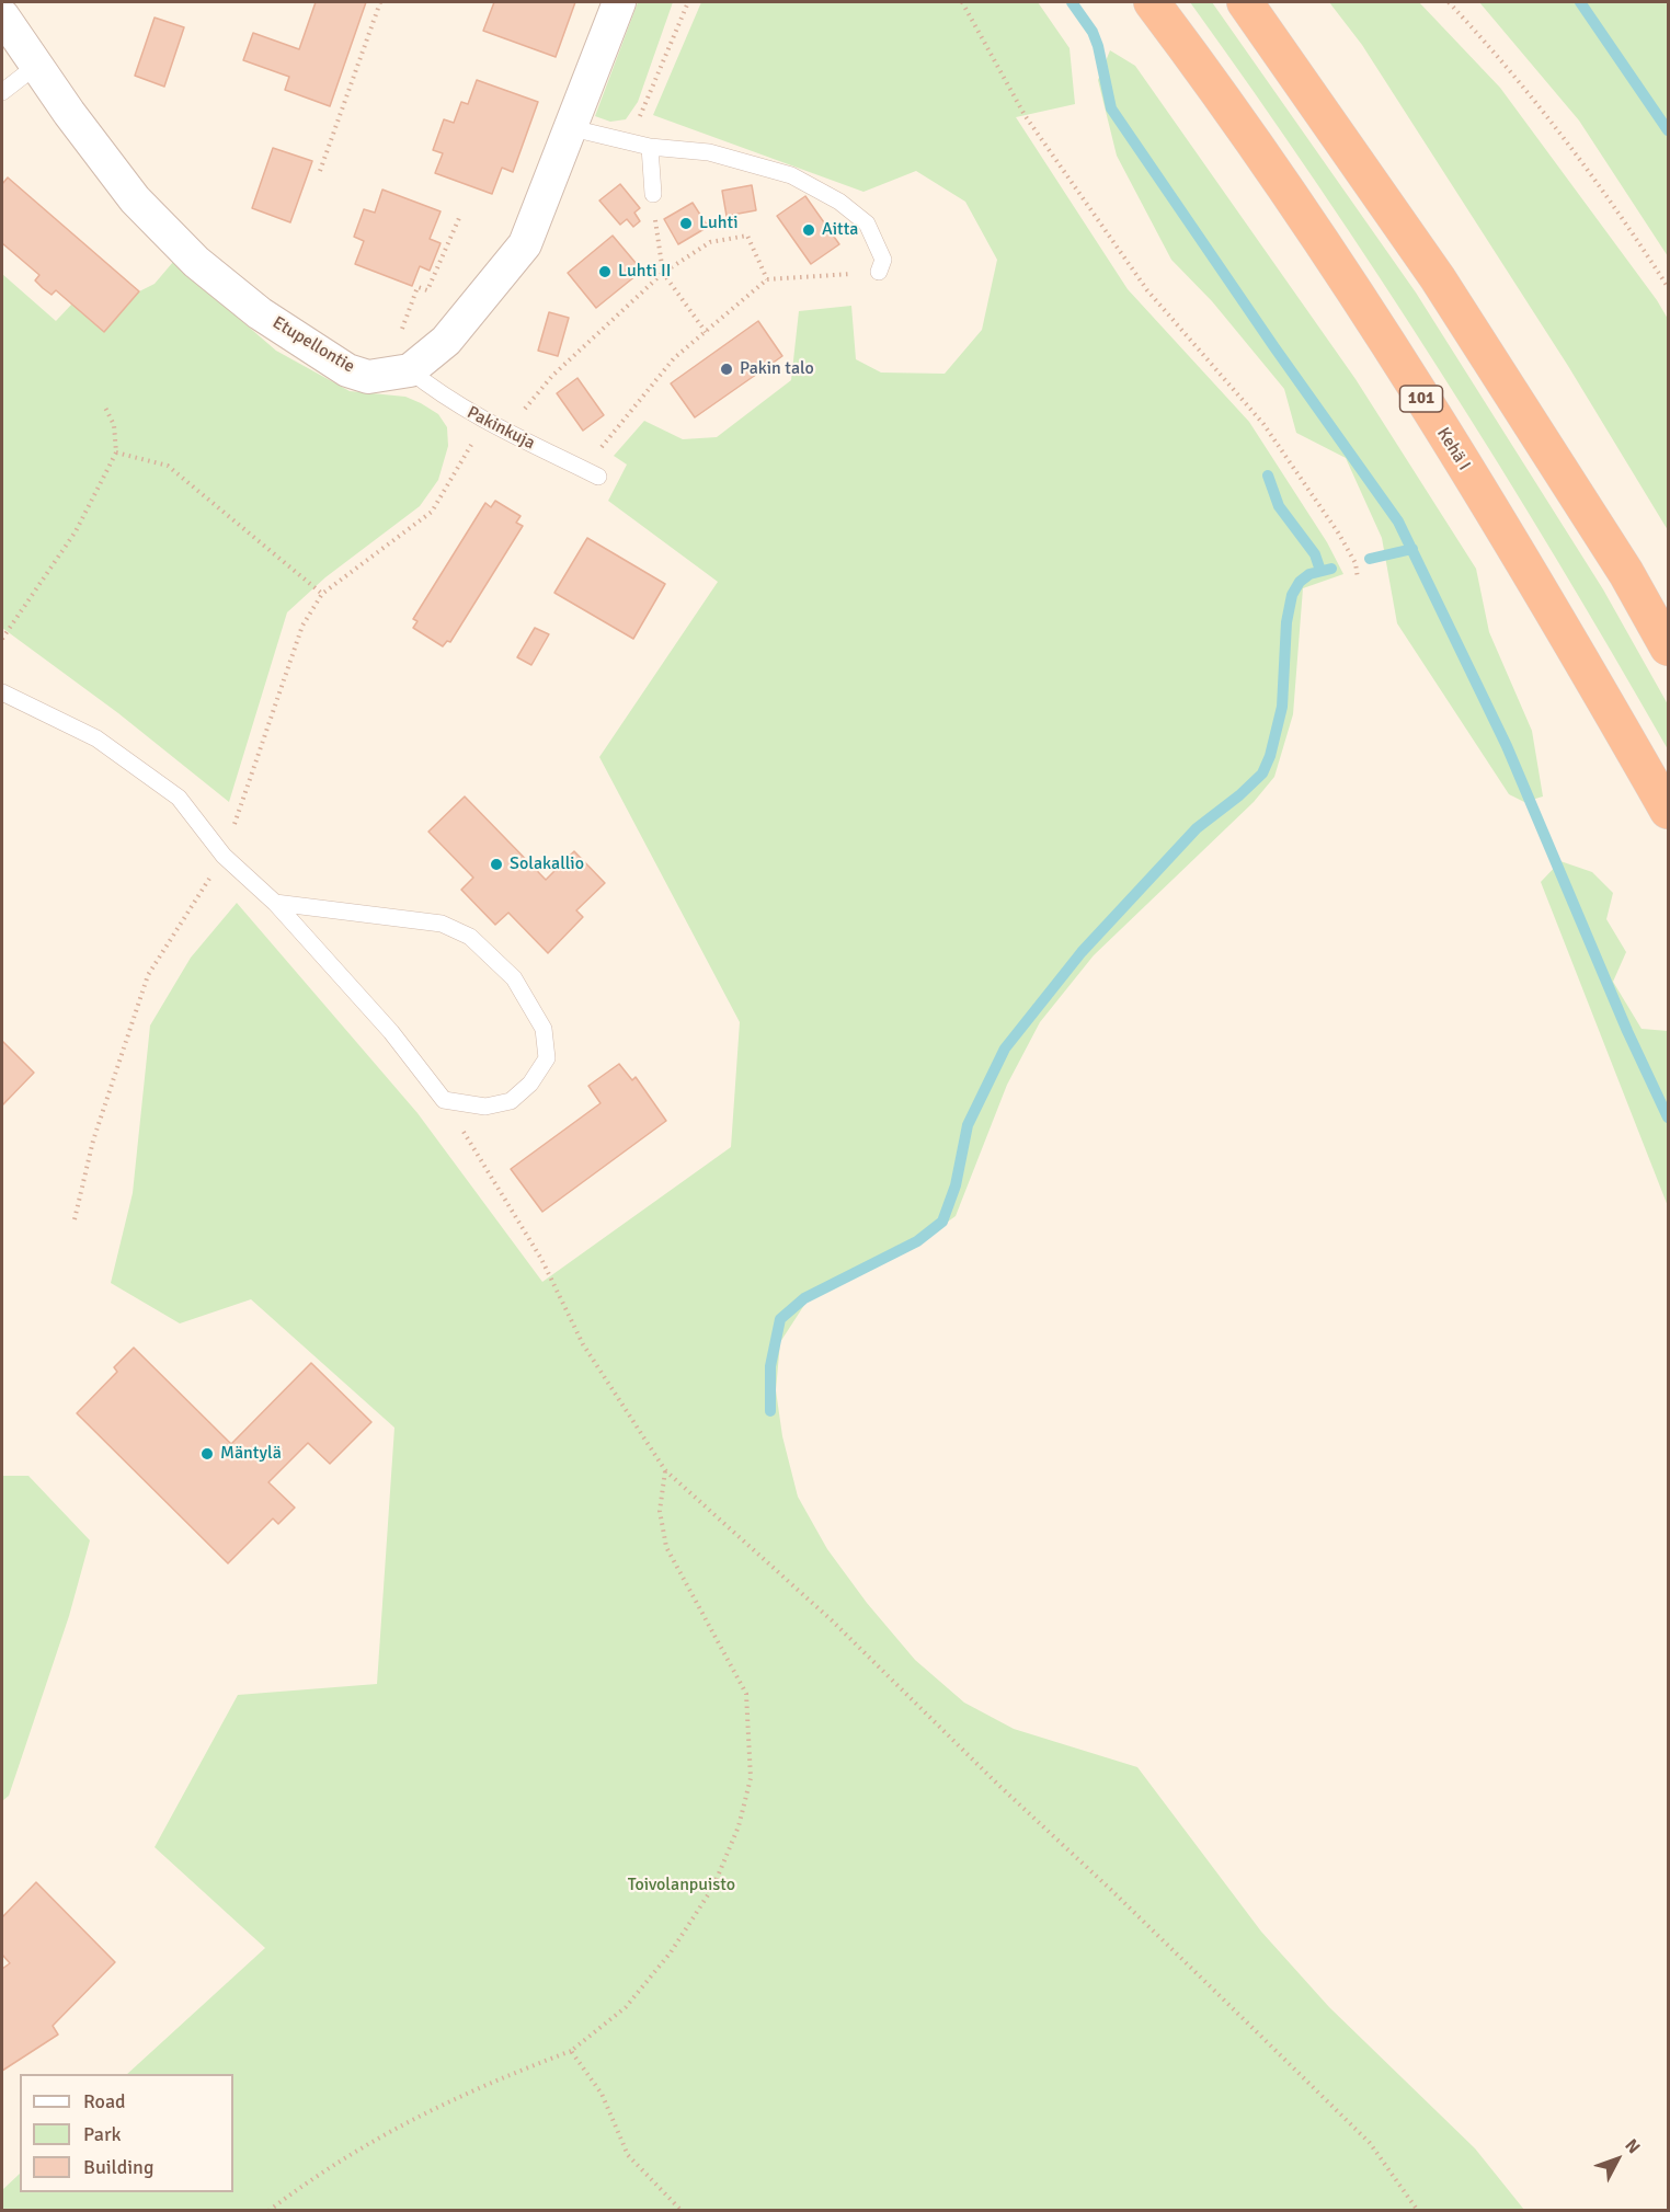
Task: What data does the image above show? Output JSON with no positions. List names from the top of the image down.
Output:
{
  "streets": {
    "highway": ["101", "Kehä I"],
    "street": ["Etupellontie"],
    "lane": ["Pakinkuja"]
  },
  "crossings": [
    ["Etupellontie", "Pakinkuja"]
  ],
  "parks": ["Toivolanpuisto"],
  "places": [
    "Luhti",
    "Aitta",
    "Luhti II",
    "Pakin talo",
    "Solakallio",
    "Mäntylä"
  ],
  "legend": ["Road", "Park", "Building"],
  "north": "top right"
}
